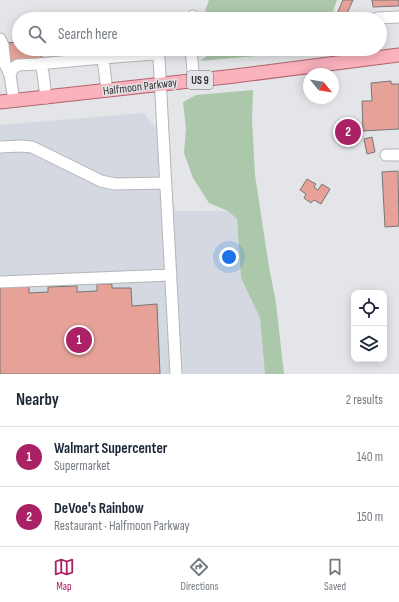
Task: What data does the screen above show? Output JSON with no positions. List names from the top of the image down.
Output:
{
  "streets": {
    "main road": ["US 9", "Halfmoon Parkway"]
  },
  "north": "bottom right",
  "page": {
    "search": "Search here",
    "pins": ["2", "1"],
    "heading": ["Nearby", "2 results"],
    "list": [
      {
        "mark": "1",
        "name": "Walmart Supercenter",
        "note": "Supermarket",
        "value": "140 m"
      },
      {
        "mark": "2",
        "name": "DeVoe's Rainbow",
        "note": "Restaurant · Halfmoon Parkway",
        "value": "150 m"
      }
    ],
    "nav": ["Map", "Directions", "Saved"]
  }
}
